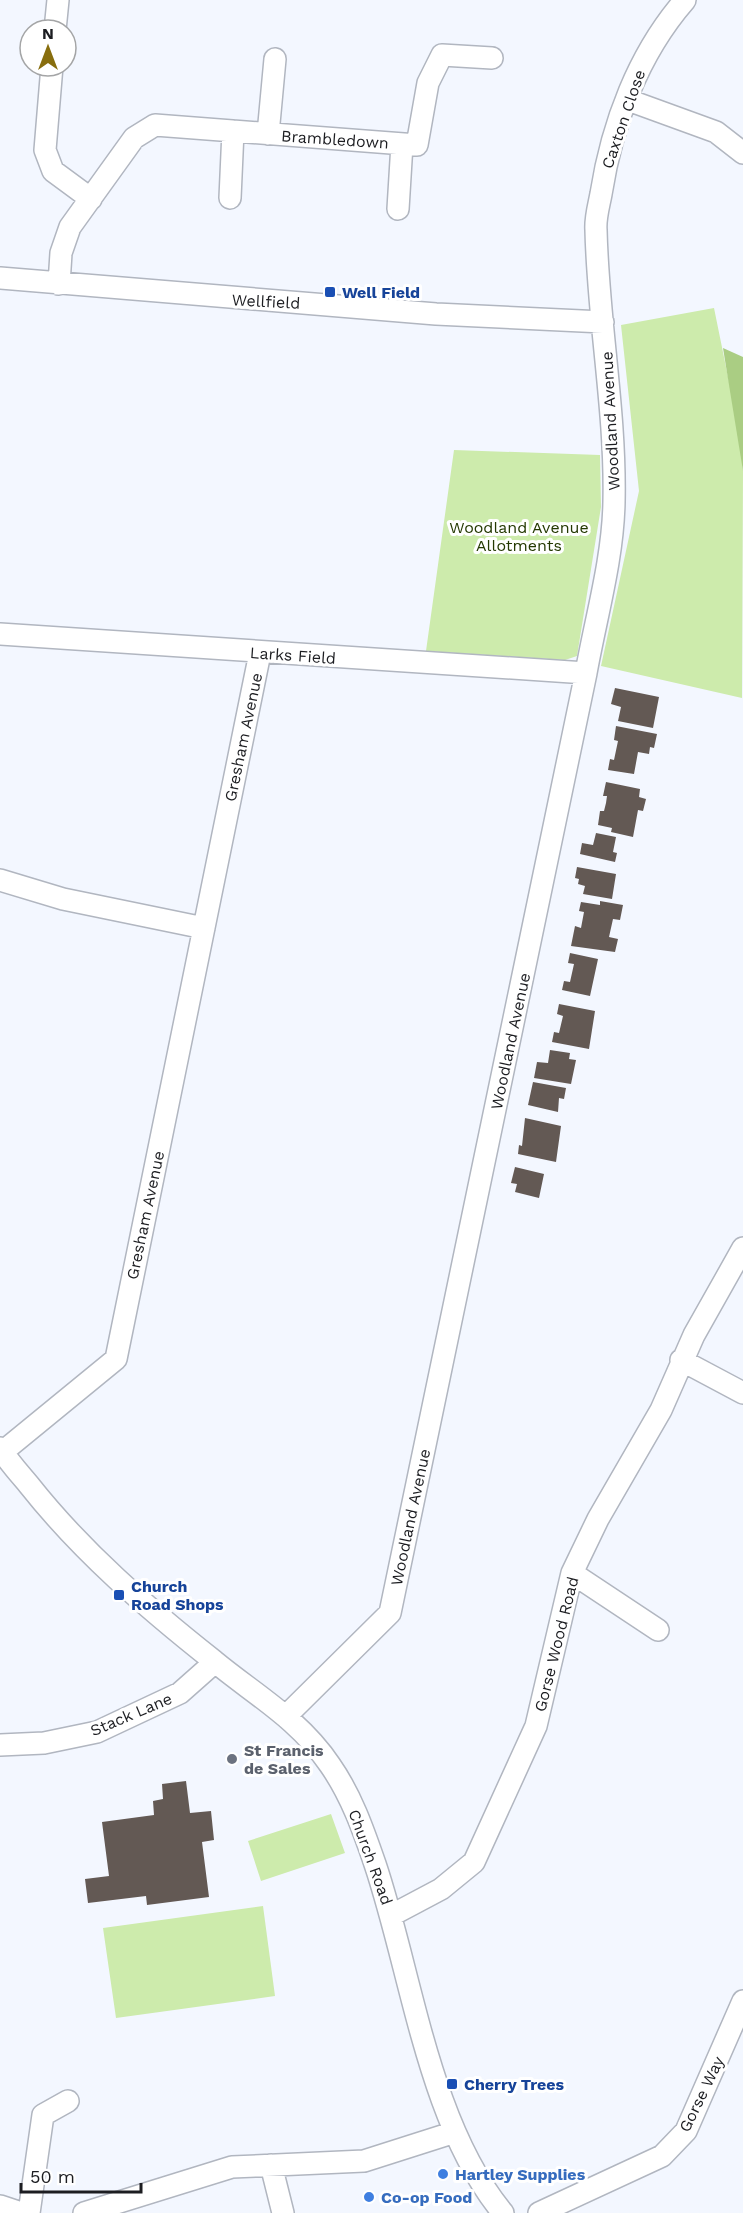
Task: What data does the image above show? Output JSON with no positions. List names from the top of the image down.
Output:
{
  "streets": {
    "street": [
      "Caxton Close",
      "Brambledown",
      "Wellfield",
      "Woodland Avenue",
      "Larks Field",
      "Gresham Avenue",
      "Gorse Wood Road",
      "Stack Lane",
      "Church Road",
      "Gorse Way"
    ]
  },
  "crossings": [
    ["Caxton Close", "Wellfield"],
    ["Caxton Close", "Woodland Avenue"],
    ["Brambledown", "Wellfield"],
    ["Wellfield", "Woodland Avenue"],
    ["Woodland Avenue", "Larks Field"],
    ["Woodland Avenue", "Church Road"],
    ["Larks Field", "Gresham Avenue"],
    ["Gresham Avenue", "Church Road"],
    ["Gorse Wood Road", "Church Road"],
    ["Stack Lane", "Church Road"]
  ],
  "parks": ["Woodland Avenue Allotments"],
  "places": {
    "transit": ["Well Field", "Church Road Shops", "Cherry Trees"],
    "other": ["St Francis de Sales", "Hartley Supplies", "Co-op Food"]
  },
  "scale_bar": "50 m",
  "north": "top"
}
